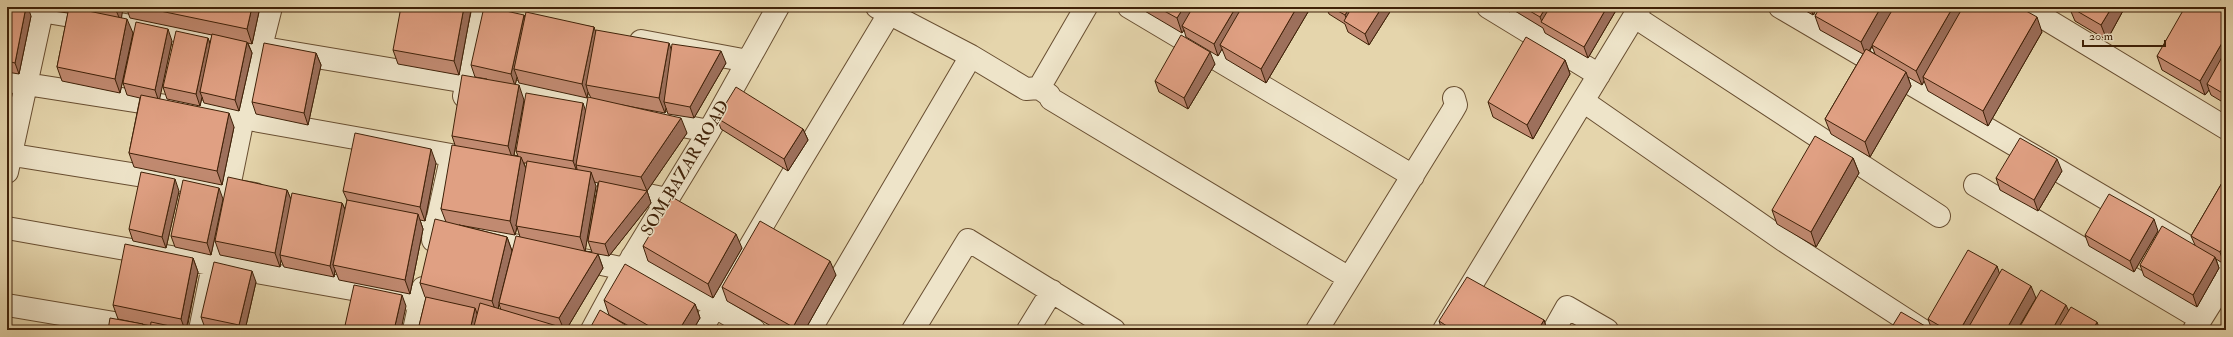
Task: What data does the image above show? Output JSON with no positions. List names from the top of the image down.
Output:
{
  "streets": {
    "street": ["SOM BAZAR ROAD"]
  },
  "scale_bar": "20 m"
}
